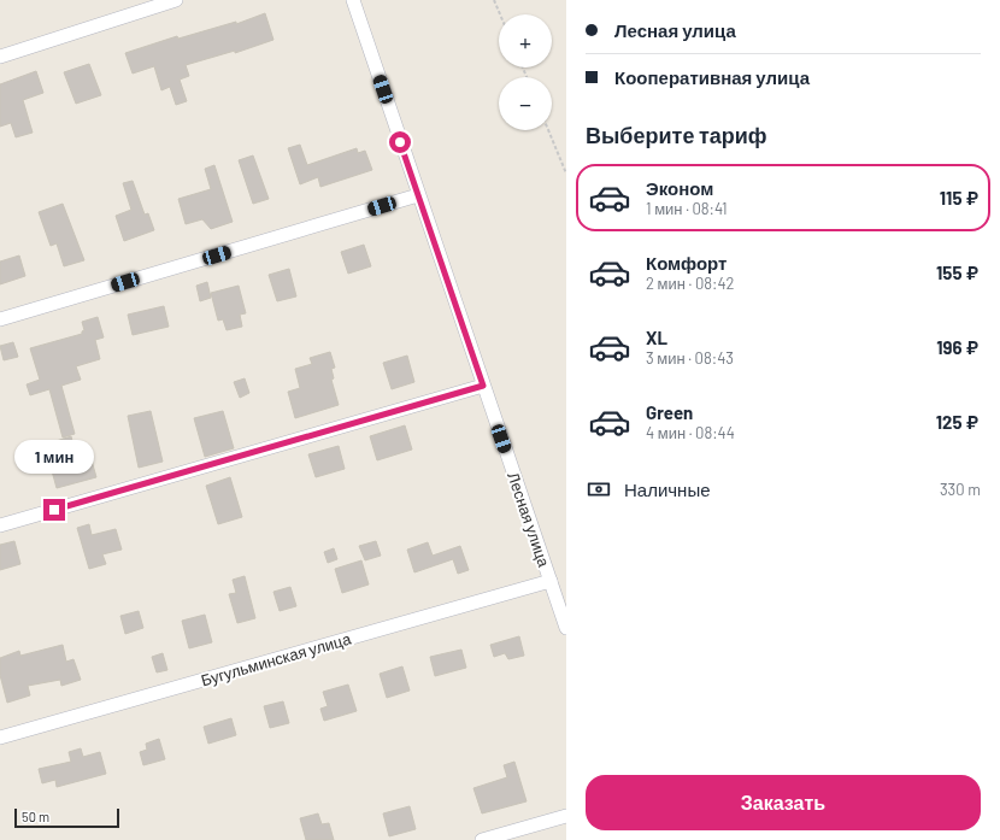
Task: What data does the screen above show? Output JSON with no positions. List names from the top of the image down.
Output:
{
  "streets": {
    "street": ["Лесная улица", "Бугульминская улица"]
  },
  "crossings": [
    ["Лесная улица", "Бугульминская улица"]
  ],
  "scale_bar": "50 m",
  "page": {
    "banner": ["Лесная улица", "Кооперативная улица"],
    "map_buttons": ["+", "−"],
    "heading": "Выберите тариф",
    "list": [
      {
        "name": "Эконом",
        "note": "1 мин · 08:41",
        "value": "115 ₽"
      },
      {
        "name": "Комфорт",
        "note": "2 мин · 08:42",
        "value": "155 ₽"
      },
      {
        "name": "XL",
        "note": "3 мин · 08:43",
        "value": "196 ₽"
      },
      {
        "name": "Green",
        "note": "4 мин · 08:44",
        "value": "125 ₽"
      }
    ],
    "bubble": "1 мин",
    "pay": ["Наличные", "330 m"],
    "buttons": "Заказать",
    "scale": "50 m"
  }
}
